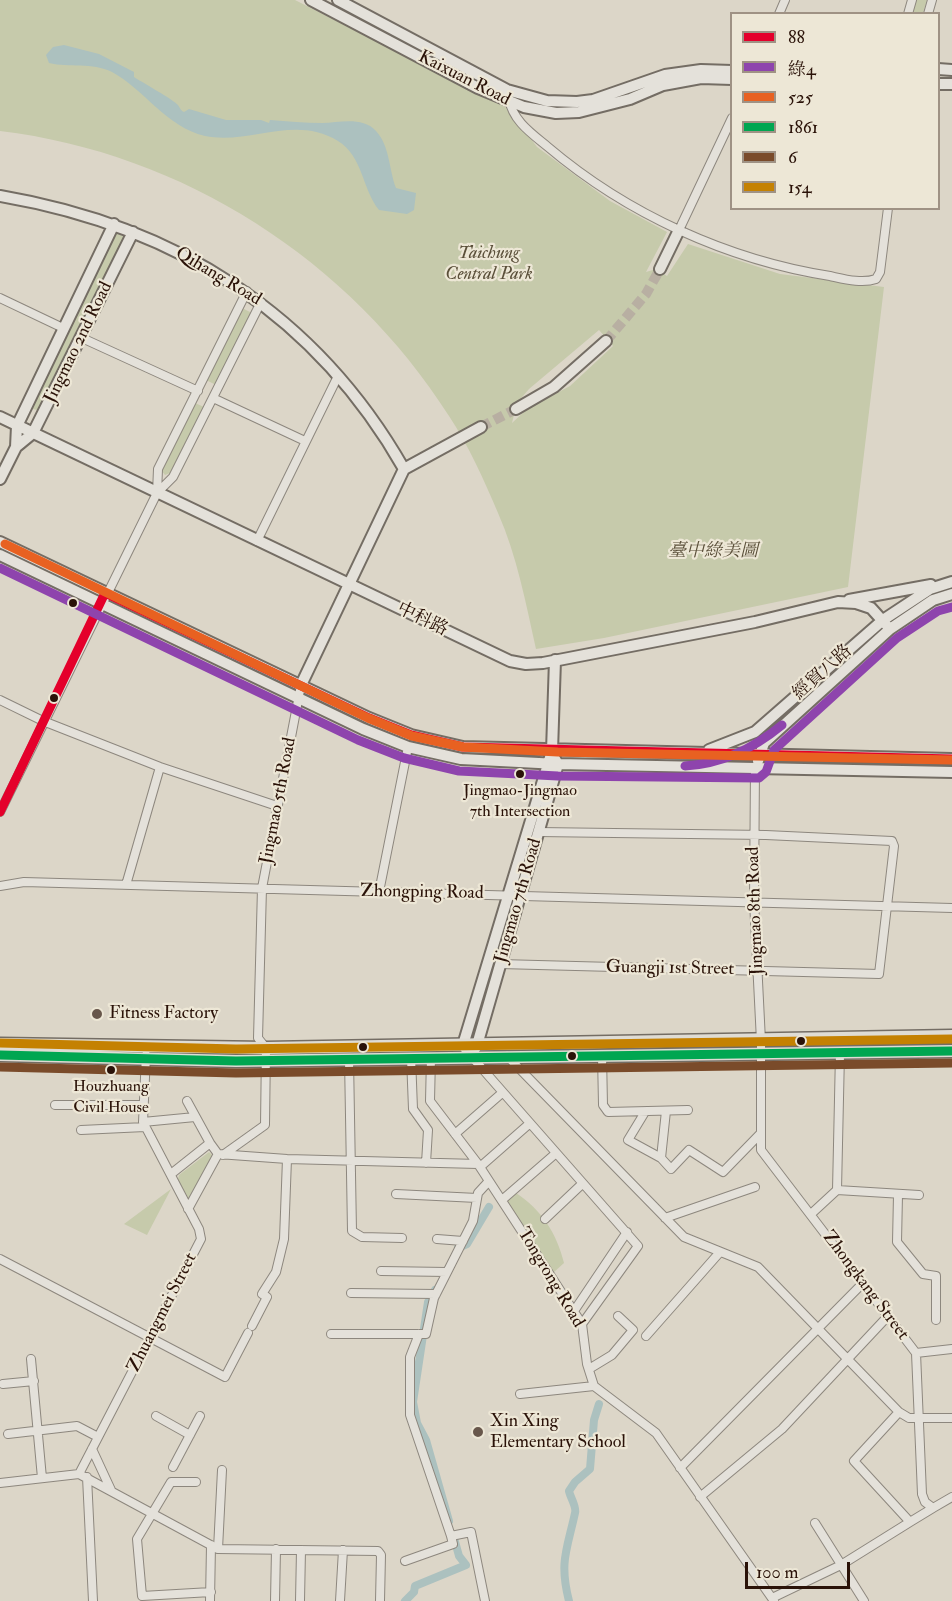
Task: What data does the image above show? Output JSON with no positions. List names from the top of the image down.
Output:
{
  "streets": {
    "street": [
      "Kaixuan Road",
      "Qihang Road",
      "Jingmao 2nd Road",
      "中科路",
      "經貿八路",
      "Jingmao 5th Road",
      "Zhongping Road",
      "Jingmao 7th Road",
      "Jingmao 8th Road",
      "Guangji 1st Street",
      "Tongrong Road",
      "Zhongkang Street",
      "Zhuangmei Street"
    ]
  },
  "crossings": [
    ["Qihang Road", "Jingmao 2nd Road"],
    ["Qihang Road", "Jingmao 5th Road"],
    ["Jingmao 2nd Road", "中科路"],
    ["中科路", "經貿八路"],
    ["中科路", "Jingmao 5th Road"],
    ["中科路", "Jingmao 8th Road"],
    ["經貿八路", "Jingmao 8th Road"],
    ["Jingmao 5th Road", "Zhongping Road"],
    ["Zhongping Road", "Jingmao 7th Road"],
    ["Zhongping Road", "Jingmao 8th Road"],
    ["Zhongping Road", "Guangji 1st Street"],
    ["Jingmao 7th Road", "Guangji 1st Street"],
    ["Jingmao 8th Road", "Guangji 1st Street"],
    ["Jingmao 8th Road", "Zhongkang Street"]
  ],
  "parks": ["Taichung Central Park", "臺中綠美圖"],
  "places": [
    "Jingmao-Jingmao 7th Intersection",
    "Fitness Factory",
    "Houzhuang Civil House",
    "Xin Xing Elementary School"
  ],
  "lines": [
    "transit line 525",
    "transit line 綠4",
    "transit line 88",
    "transit line 154",
    "transit line 1861",
    "transit line 6"
  ],
  "legend": [
    "88",
    "綠4",
    "525",
    "1861",
    "6",
    "154"
  ],
  "scale_bar": "100 m"
}
